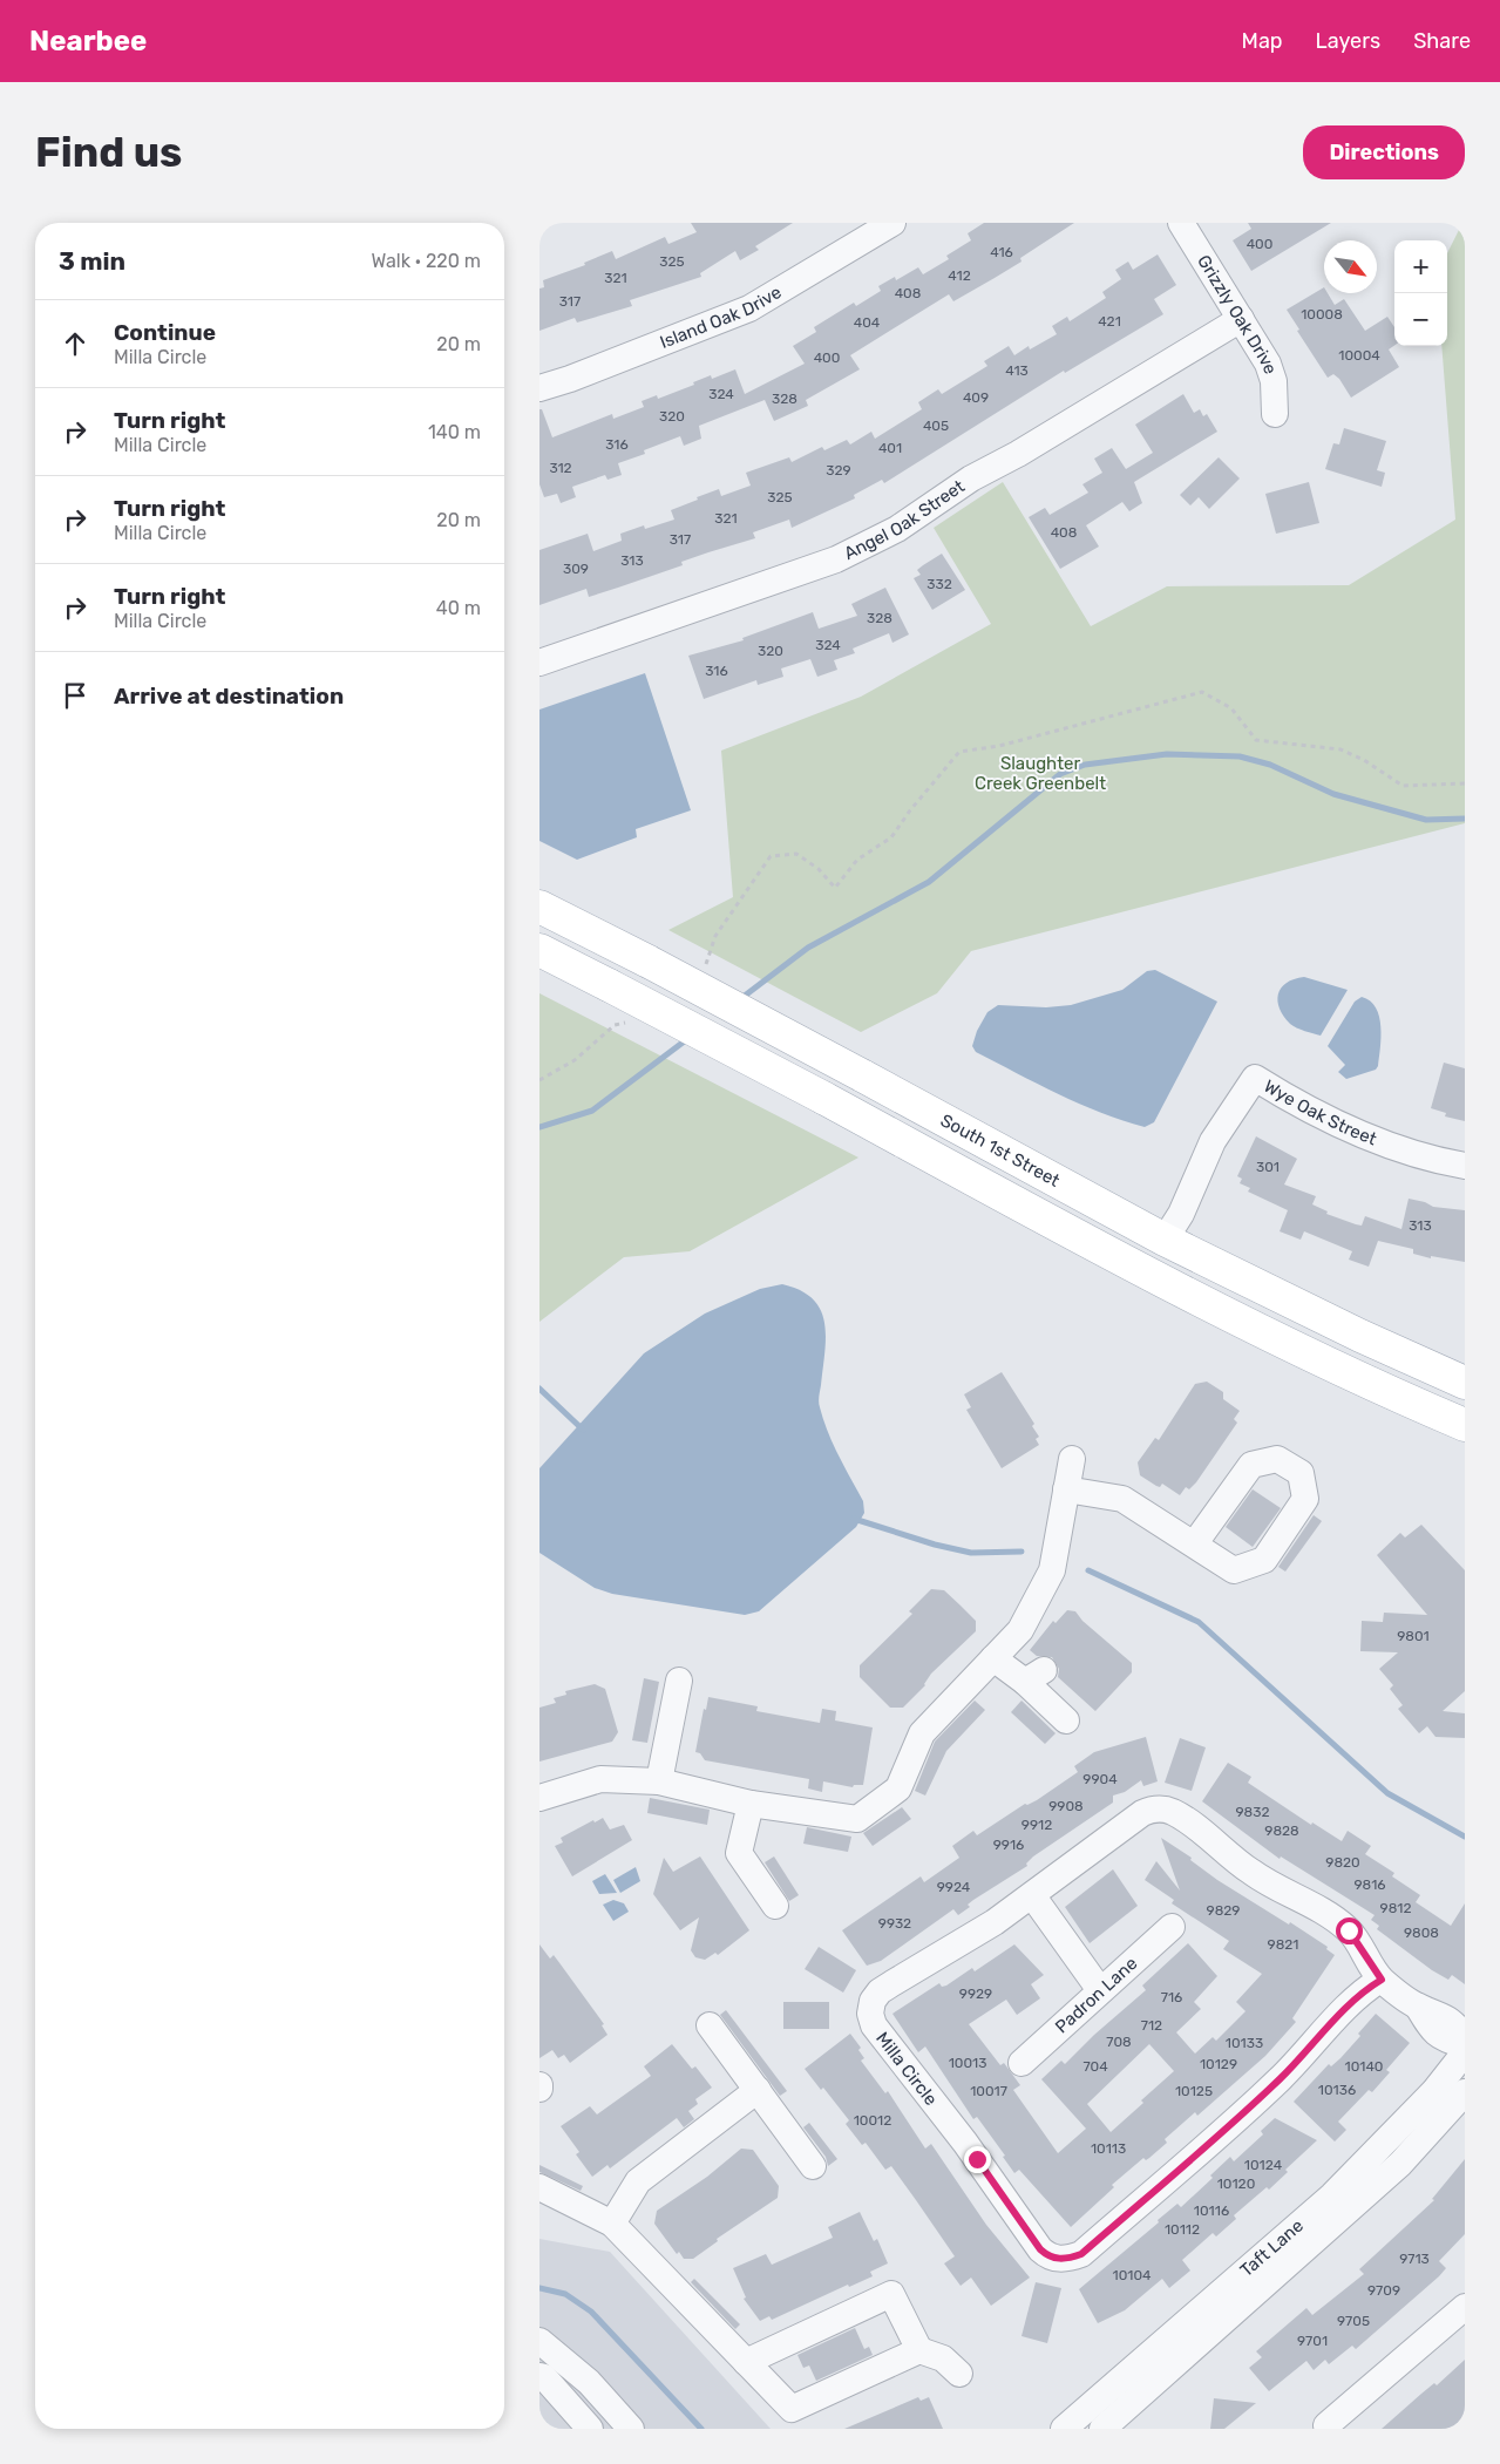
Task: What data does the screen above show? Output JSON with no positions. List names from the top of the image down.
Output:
{
  "streets": {
    "main road": ["South 1st Street"],
    "street": [
      "Island Oak Drive",
      "Grizzly Oak Drive",
      "Angel Oak Street",
      "Wye Oak Street",
      "Padron Lane",
      "Milla Circle",
      "Taft Lane"
    ]
  },
  "crossings": [
    ["Grizzly Oak Drive", "Angel Oak Street"],
    ["Wye Oak Street", "South 1st Street"]
  ],
  "parks": ["Slaughter Creek Greenbelt"],
  "house_numbers": [
    "400",
    "416",
    "325",
    "412",
    "321",
    "408",
    "317",
    "10008",
    "421",
    "404",
    "10004",
    "400",
    "413",
    "324",
    "409",
    "328",
    "320",
    "405",
    "316",
    "401",
    "312",
    "329",
    "325",
    "321",
    "408",
    "317",
    "313",
    "309",
    "332",
    "328",
    "324",
    "320",
    "316",
    "301",
    "313",
    "9801",
    "9904",
    "9908",
    "9832",
    "9912",
    "9828",
    "9916",
    "9820",
    "9816",
    "9924",
    "9812",
    "9829",
    "9932",
    "9808",
    "9821",
    "9929",
    "716",
    "712",
    "708",
    "10133",
    "10013",
    "10129",
    "704",
    "10140",
    "10136",
    "10017",
    "10125",
    "10012",
    "10113",
    "10124",
    "10120",
    "10116",
    "10112",
    "9713",
    "10104",
    "9709",
    "9705",
    "9701"
  ],
  "north": "bottom right",
  "page": {
    "header": "Nearbee",
    "nav": ["Map", "Layers", "Share"],
    "buttons": "Directions",
    "title": "Find us",
    "heading": ["3 min", "Walk · 220 m"],
    "map_buttons": ["+", "−"],
    "list": [
      ["Continue", "Milla Circle", "20 m"],
      ["Turn right", "Milla Circle", "140 m"],
      ["Turn right", "Milla Circle", "20 m"],
      ["Turn right", "Milla Circle", "40 m"],
      "Arrive at destination"
    ]
  }
}
